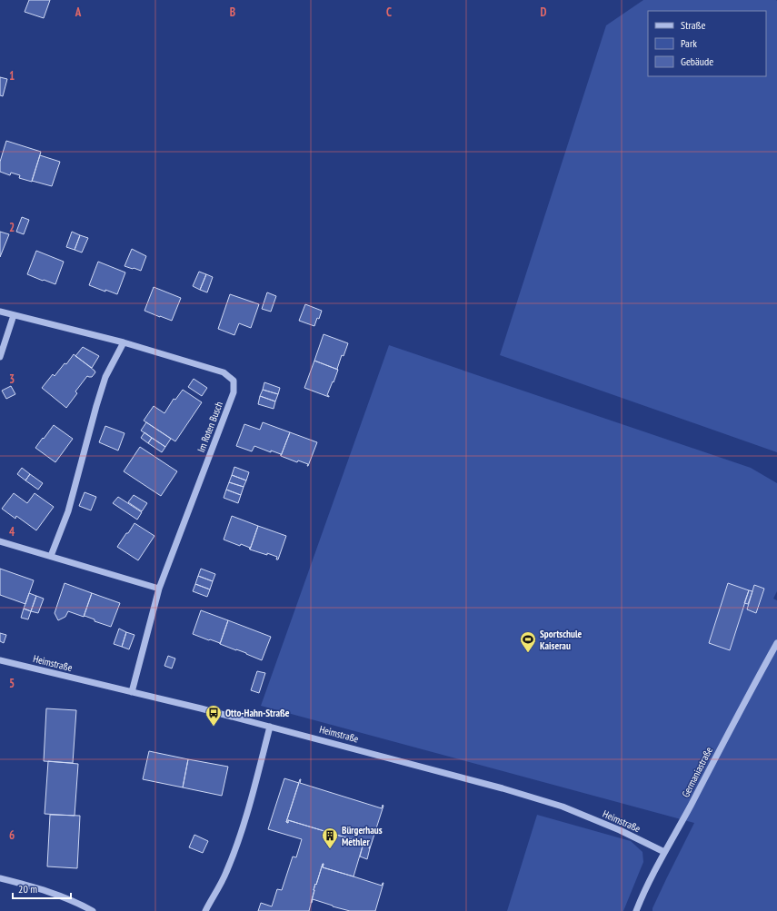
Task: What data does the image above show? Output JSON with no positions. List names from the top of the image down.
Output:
{
  "streets": {
    "street": ["Im Roten Busch", "Heimstraße", "Germaniastraße"]
  },
  "crossings": [
    ["Im Roten Busch", "Heimstraße"],
    ["Heimstraße", "Germaniastraße"]
  ],
  "places": {
    "sports": ["Sportschule Kaiserau"],
    "bus stop": ["Otto-Hahn-Straße"],
    "building": ["Bürgerhaus Methler"]
  },
  "legend": ["Straße", "Park", "Gebäude"],
  "scale_bar": "20 m",
  "grid": {
    "columns": [
      "A",
      "B",
      "C",
      "D"
    ],
    "rows": [
      "1",
      "2",
      "3",
      "4",
      "5",
      "6"
    ]
  }
}
